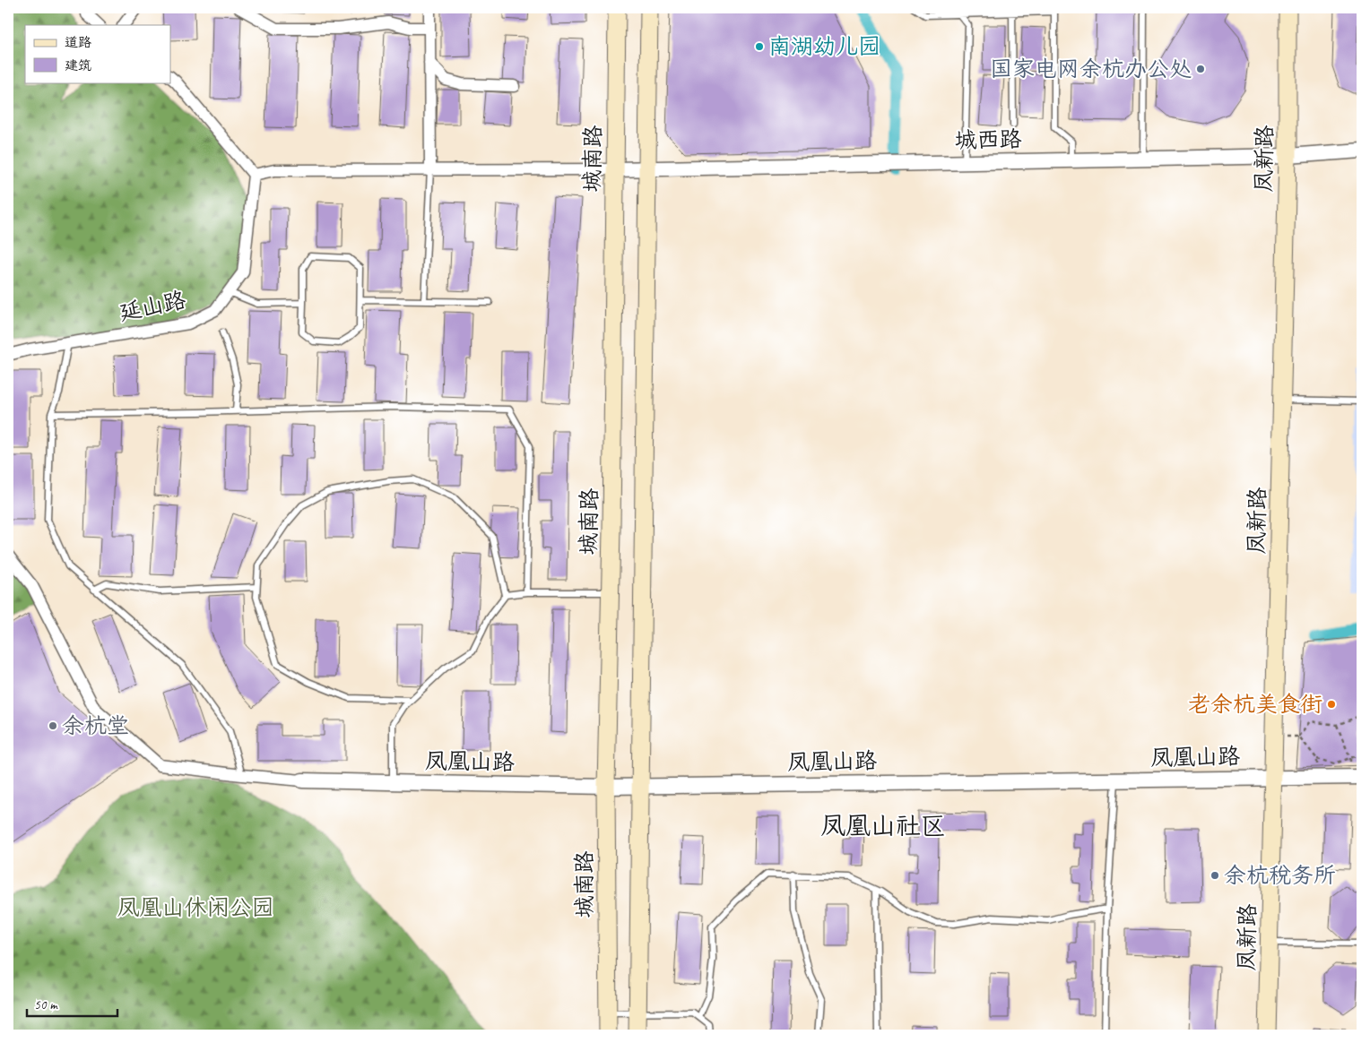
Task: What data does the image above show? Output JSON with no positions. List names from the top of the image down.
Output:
{
  "streets": {
    "main road": ["城南路", "凤新路"],
    "street": ["城西路", "延山路", "凤凰山路"]
  },
  "crossings": [
    ["城西路", "城南路"],
    ["城西路", "凤新路"],
    ["城南路", "凤凰山路"],
    ["凤新路", "凤凰山路"]
  ],
  "districts": ["凤凰山社区"],
  "parks": ["凤凰山休闲公园"],
  "places": [
    "南湖幼儿园",
    "国家电网余杭办公处",
    "老余杭美食街",
    "余杭堂",
    "余杭税务所"
  ],
  "legend": ["道路", "建筑"],
  "scale_bar": "50 m"
}
